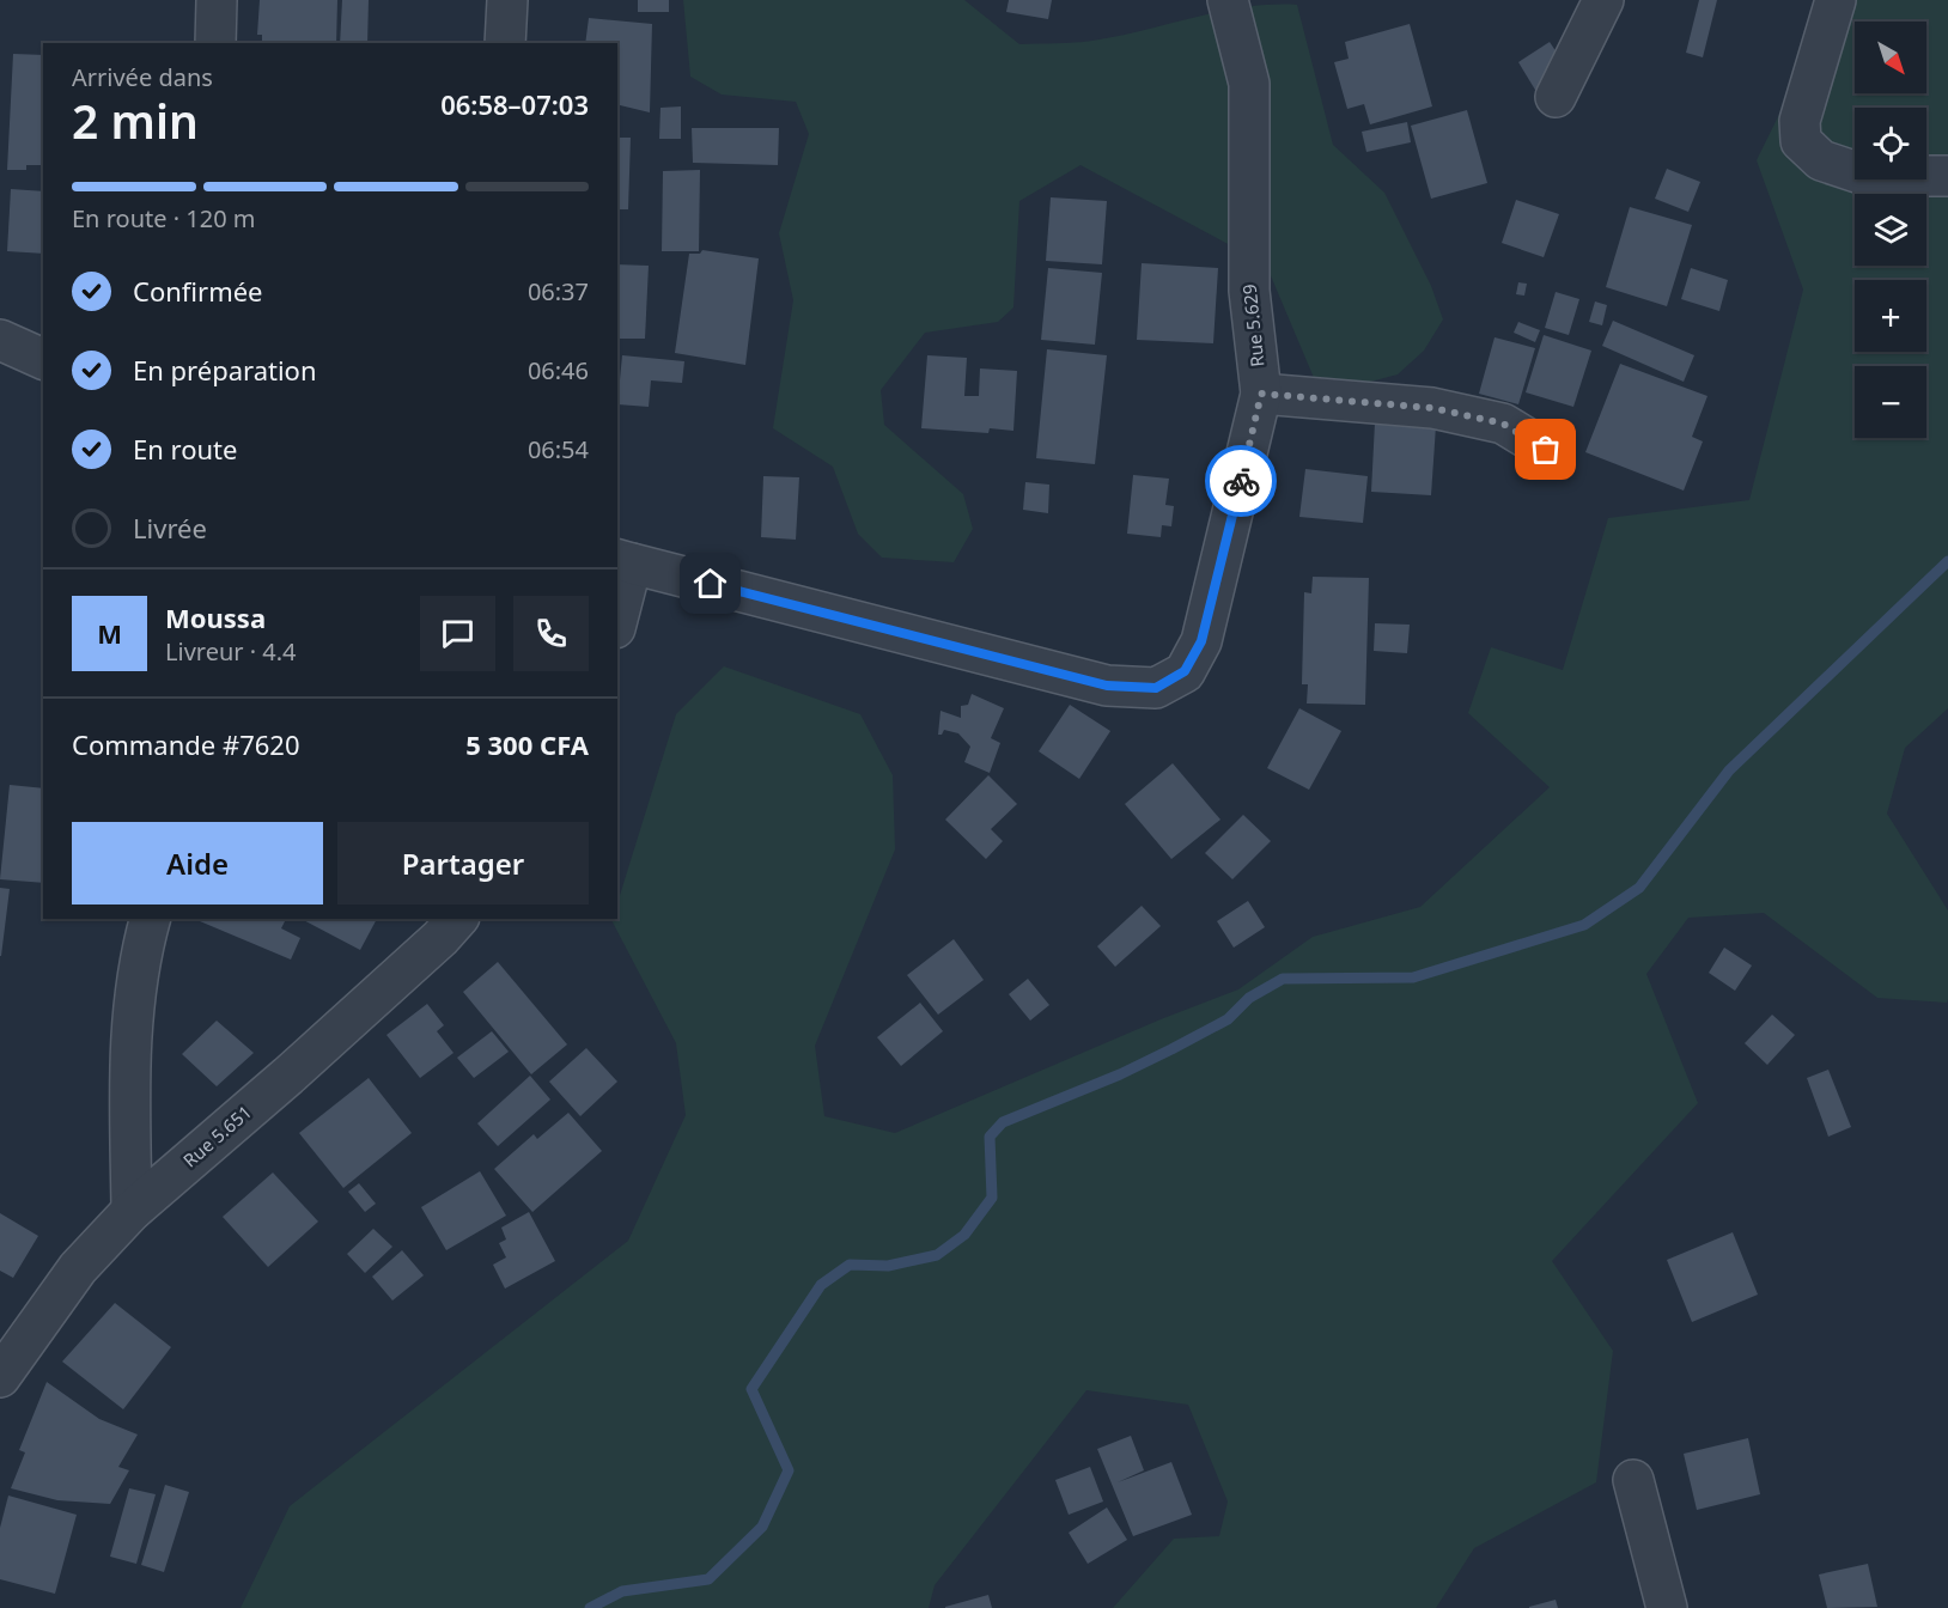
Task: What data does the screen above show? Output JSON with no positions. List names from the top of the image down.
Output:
{
  "streets": {
    "street": ["Rue 5.629", "Rue 5.651"]
  },
  "north": "bottom right",
  "page": {
    "map_buttons": ["+", "−"],
    "heading": ["2 min", "Arrivée dans", "06:58–07:03"],
    "panel": [
      "Moussa",
      "Livreur · 4.4",
      "Commande #7620",
      "5 300 CFA"
    ],
    "bar": "En route · 120 m",
    "list": [
      ["Confirmée", "06:37"],
      ["En préparation", "06:46"],
      ["En route", "06:54"],
      "Livrée"
    ],
    "round": "M",
    "buttons": ["Aide", "Partager"]
  }
}
